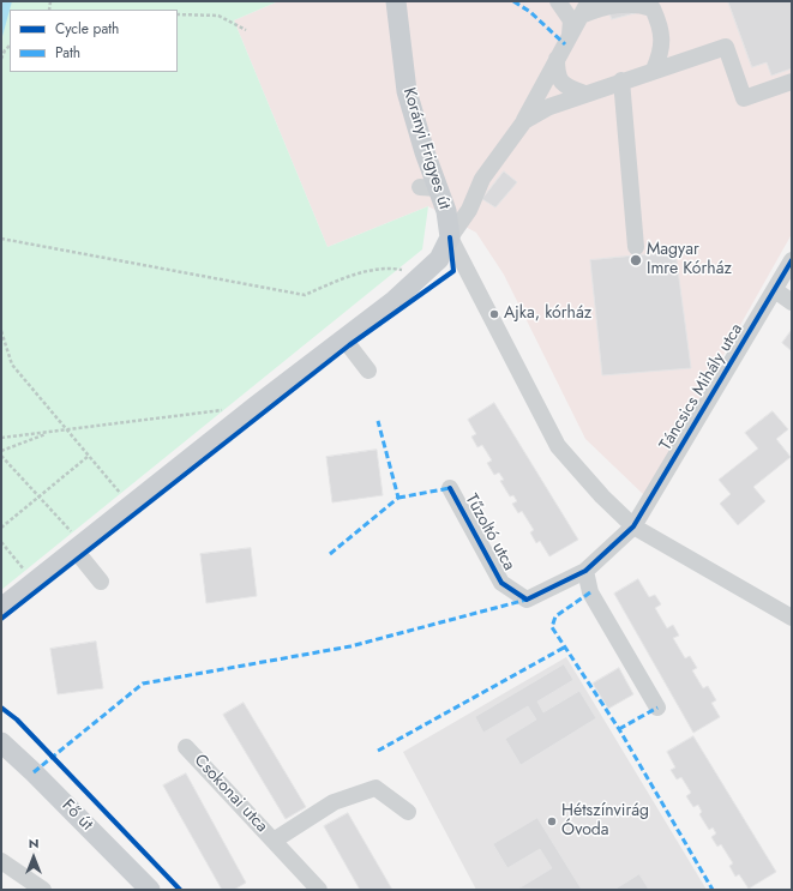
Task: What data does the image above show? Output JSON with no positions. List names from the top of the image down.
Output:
{
  "streets": {
    "main road": ["Korányi Frigyes út", "Fő út"],
    "street": ["Táncsics Mihály utca", "Tűzoltó utca", "Csokonai utca"]
  },
  "crossings": [
    ["Táncsics Mihály utca", "Tűzoltó utca"]
  ],
  "places": ["Magyar Imre Kórház", "Ajka, kórház", "Hétszínvirág Óvoda"],
  "legend": ["Cycle path", "Path"],
  "north": "top"
}
